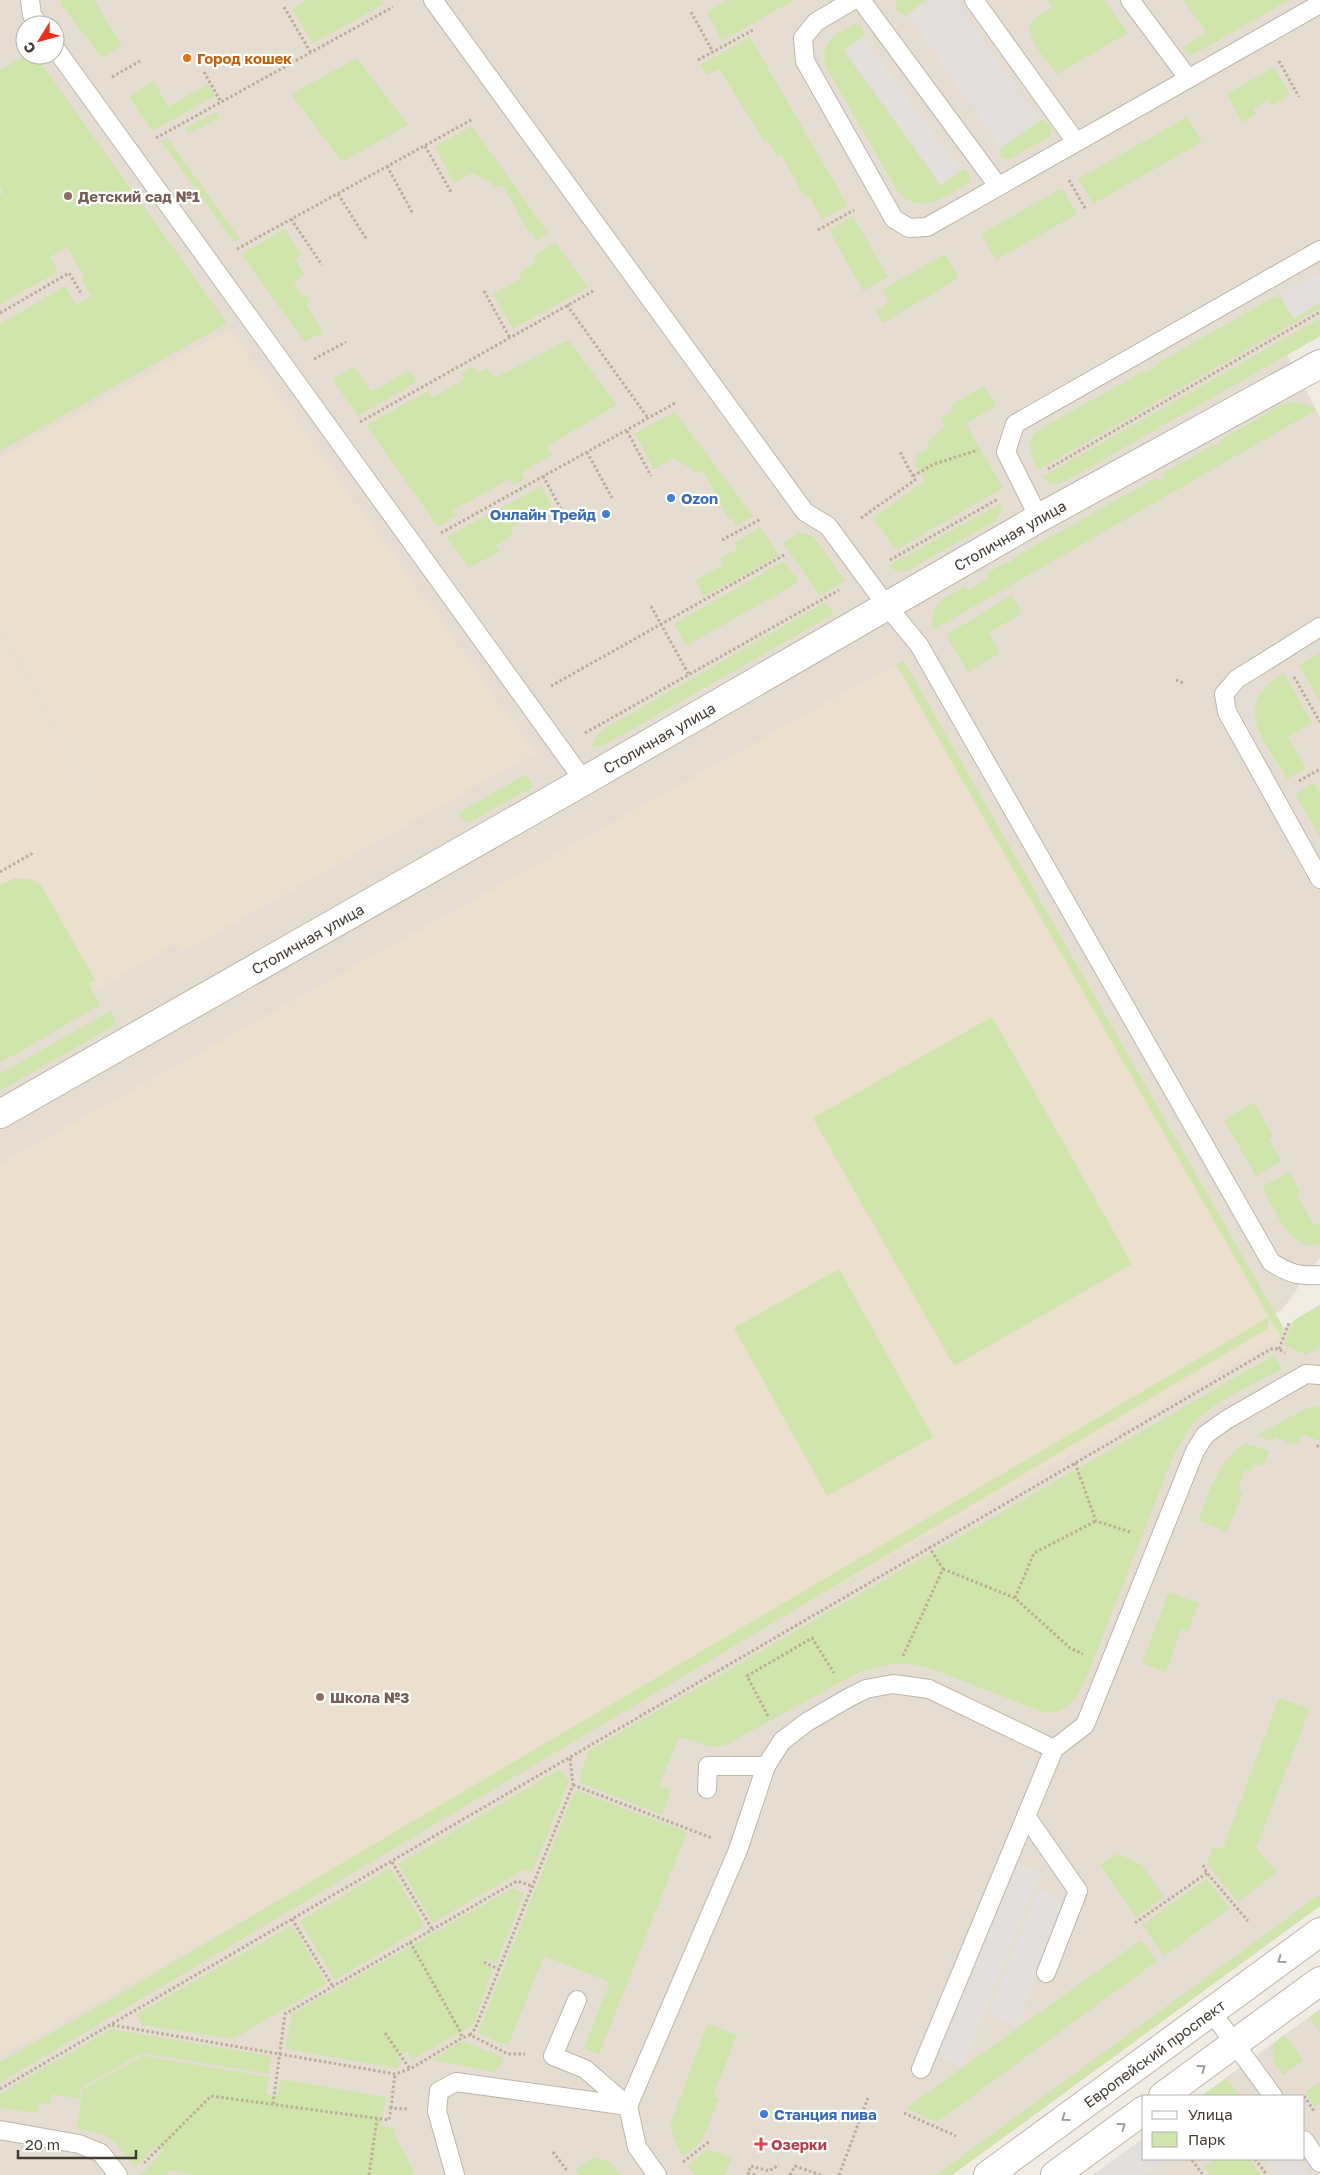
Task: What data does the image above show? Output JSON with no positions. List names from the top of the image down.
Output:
{
  "streets": {
    "street": ["Столичная улица", "Европейский проспект"]
  },
  "places": {
    "other": [
      "Город кошек",
      "Детский сад №1",
      "Ozon",
      "Онлайн Трейд",
      "Школа №3",
      "Станция пива"
    ],
    "health": ["Озерки"]
  },
  "legend": ["Улица", "Парк"],
  "scale_bar": "20 m",
  "north": "bottom left"
}
